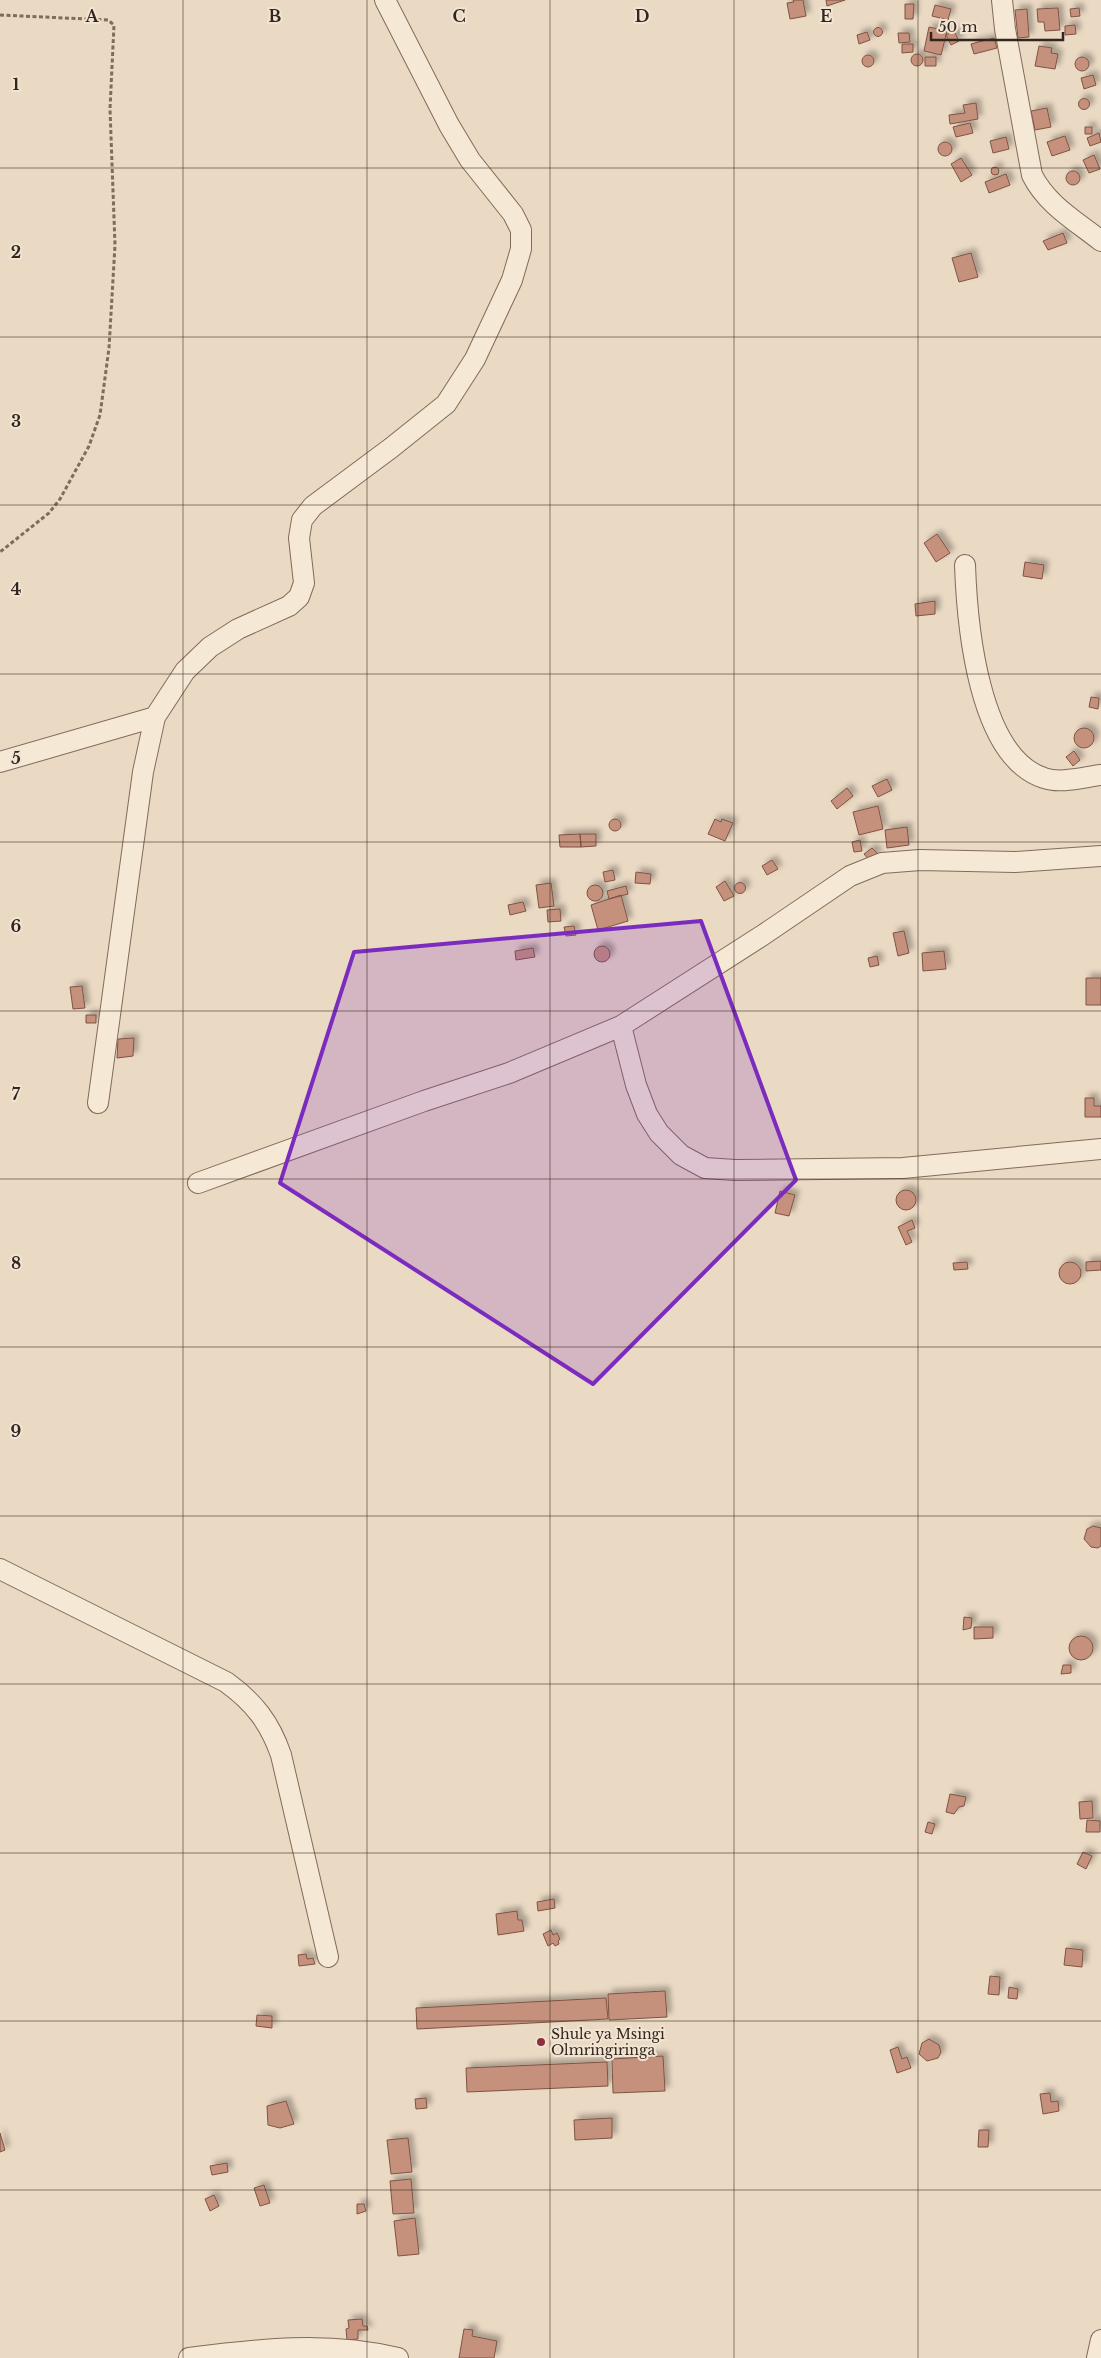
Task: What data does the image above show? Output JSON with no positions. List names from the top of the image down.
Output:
{
  "places": ["Shule ya Msingi Olmringiringa"],
  "scale_bar": "50 m",
  "grid": {
    "columns": [
      "A",
      "B",
      "C",
      "D",
      "E"
    ],
    "rows": [
      "1",
      "2",
      "3",
      "4",
      "5",
      "6",
      "7",
      "8",
      "9"
    ]
  }
}
